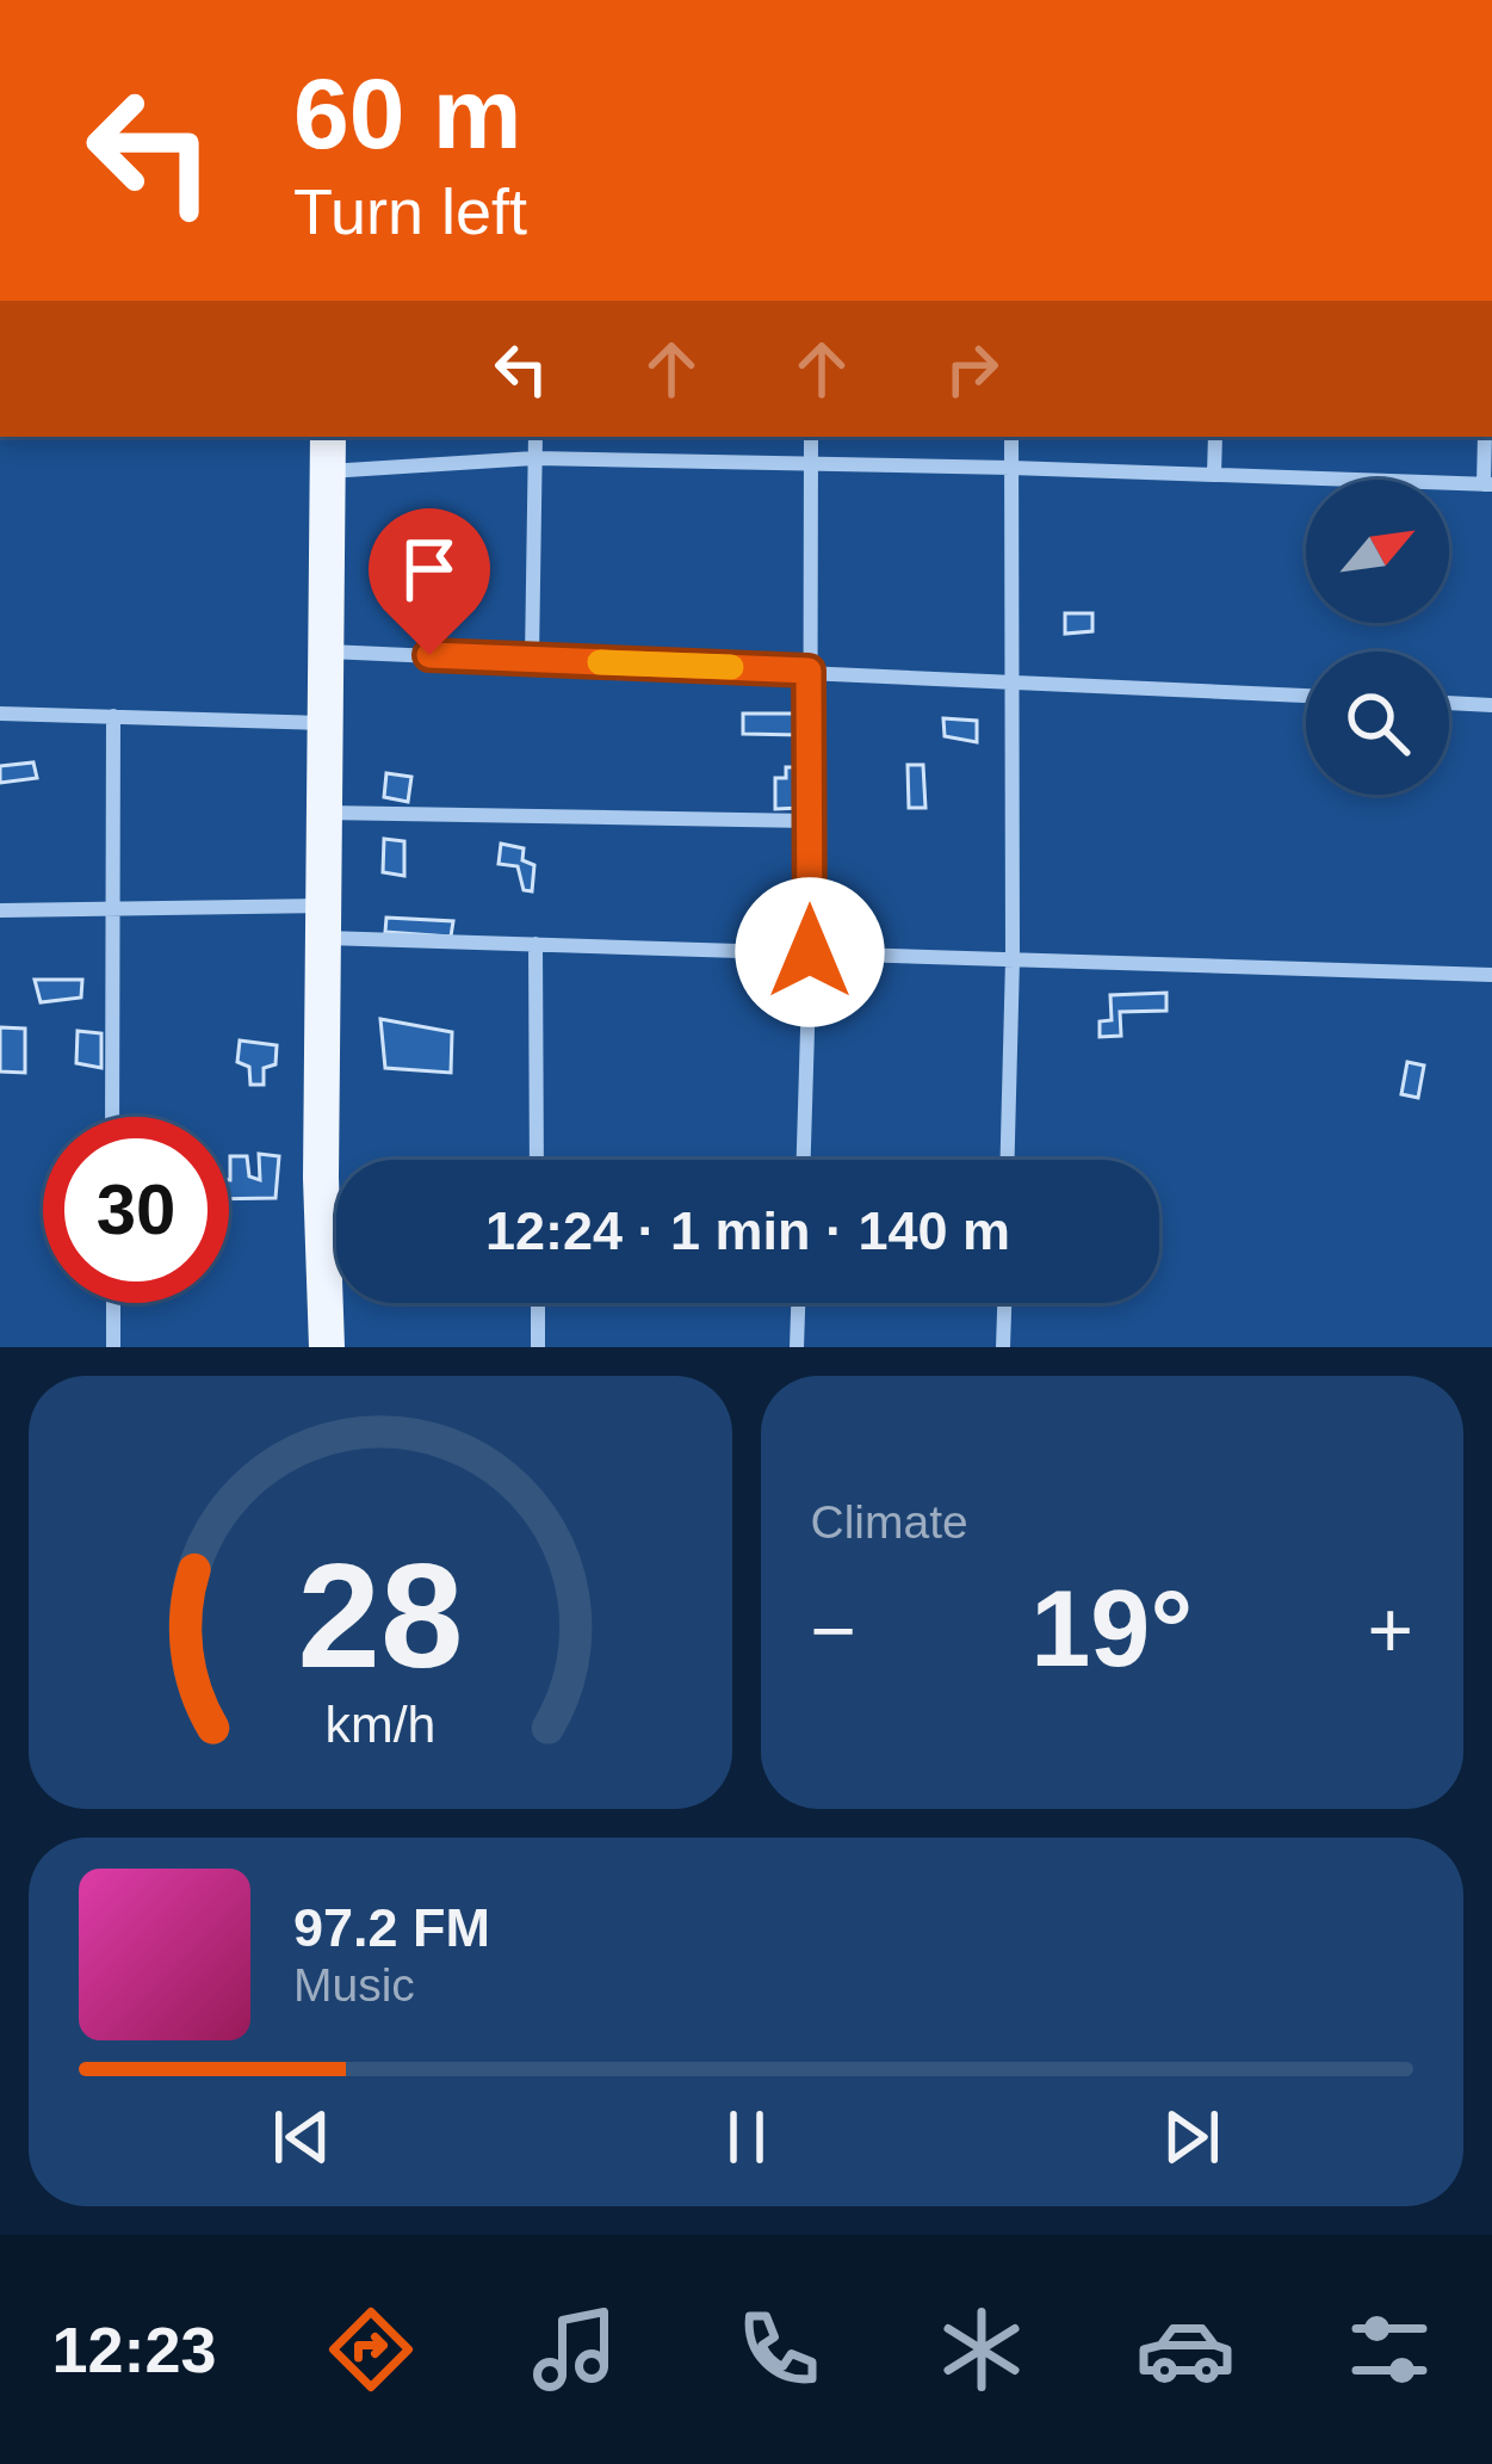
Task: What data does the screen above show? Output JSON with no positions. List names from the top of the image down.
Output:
{
  "north": "top right",
  "page": {
    "turn": ["60 m", "Turn left"],
    "limit": "30",
    "trip": "12:24 · 1 min · 140 m",
    "tile": "Climate",
    "heat": ["−", "19°", "+"],
    "song": ["97.2 FM", "Music"],
    "tabs": "12:23",
    "gauge": ["28", "km/h"]
  }
}
